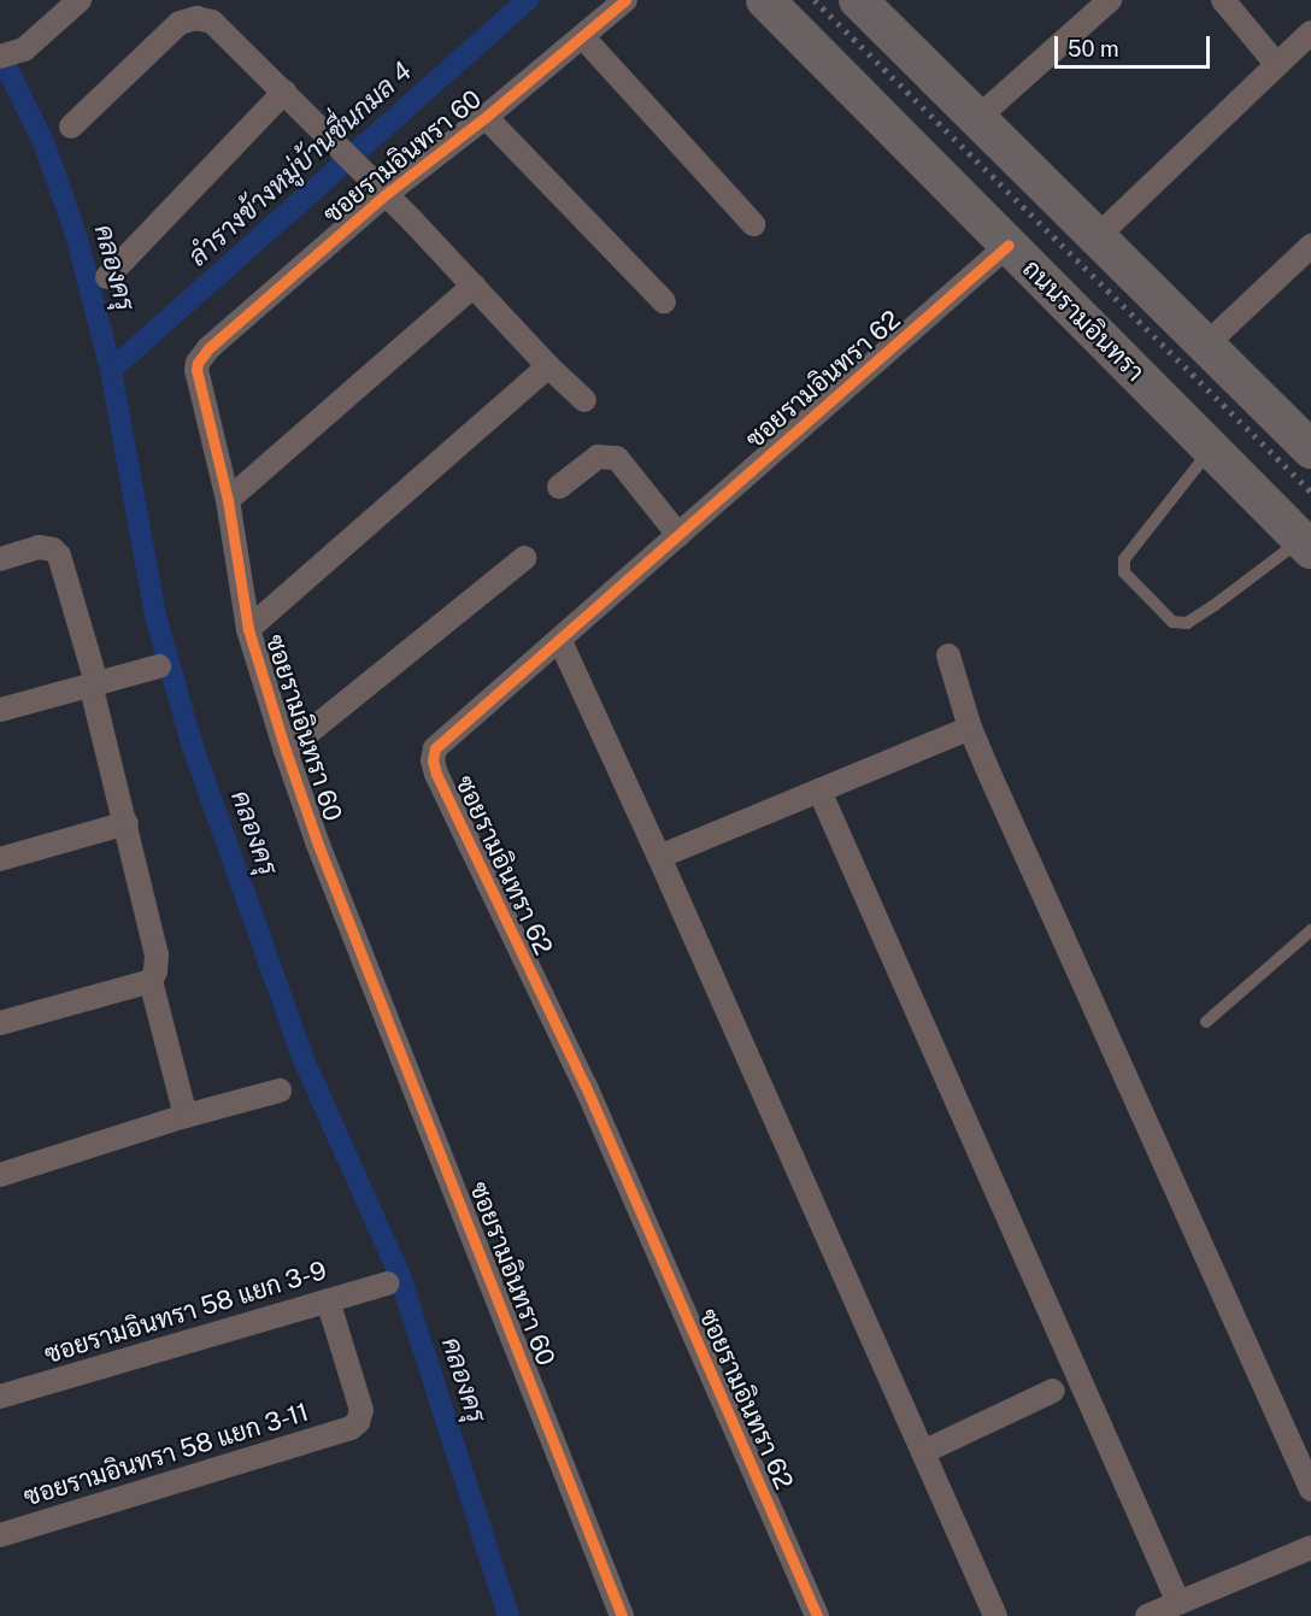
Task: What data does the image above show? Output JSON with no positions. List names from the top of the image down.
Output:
{
  "streets": {
    "main road": ["ถนนรามอินทรา"],
    "street": [
      "ซอยรามอินทรา 60",
      "ซอยรามอินทรา 62",
      "ซอยรามอินทรา 58 แยก 3-9",
      "ซอยรามอินทรา 58 แยก 3-11"
    ]
  },
  "crossings": [
    ["ถนนรามอินทรา", "ซอยรามอินทรา 62"],
    ["ซอยรามอินทรา 58 แยก 3-9", "ซอยรามอินทรา 58 แยก 3-11"]
  ],
  "water": ["ลำรางข้างหมู่บ้านชื่นกมล 4", "คลองครุ"],
  "scale_bar": "50 m"
}
